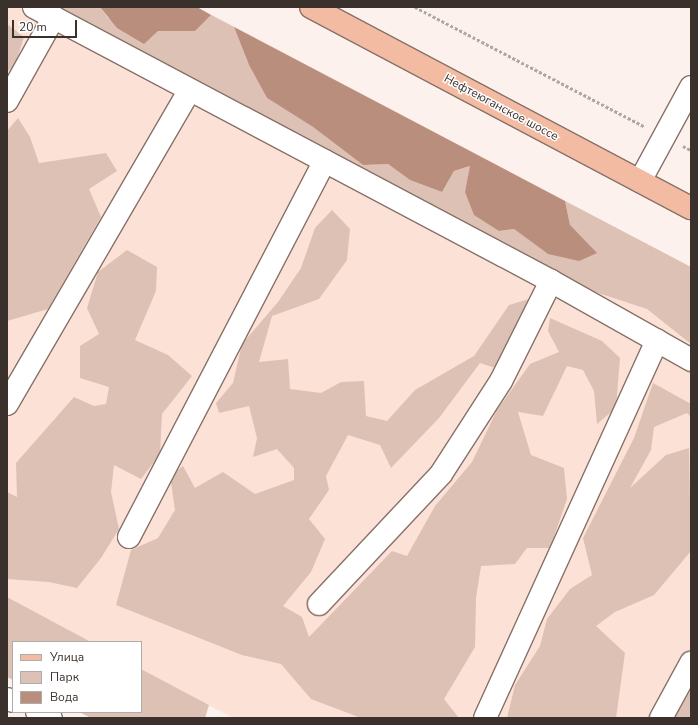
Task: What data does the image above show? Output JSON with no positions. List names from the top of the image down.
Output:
{
  "streets": {
    "main road": ["Нефтеюганское шоссе"]
  },
  "legend": ["Улица", "Парк", "Вода"],
  "scale_bar": "20 m"
}
